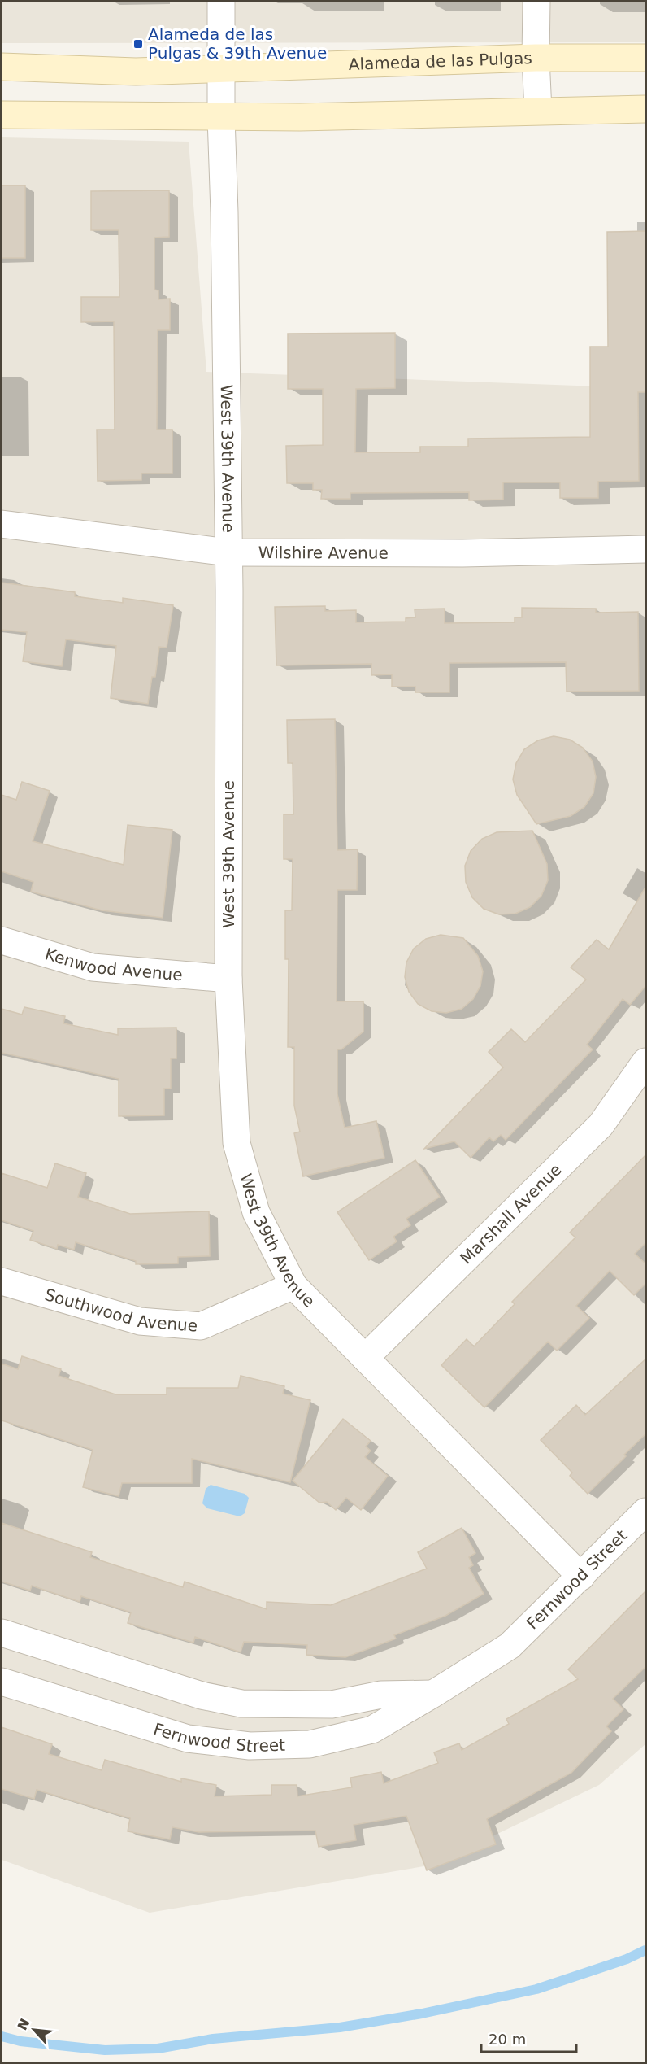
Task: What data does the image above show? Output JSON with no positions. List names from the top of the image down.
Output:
{
  "streets": {
    "main road": ["Alameda de las Pulgas"],
    "street": [
      "West 39th Avenue",
      "Wilshire Avenue",
      "Kenwood Avenue",
      "Marshall Avenue",
      "Southwood Avenue",
      "Fernwood Street"
    ]
  },
  "crossings": [
    ["Alameda de las Pulgas", "West 39th Avenue"],
    ["West 39th Avenue", "Wilshire Avenue"],
    ["West 39th Avenue", "Kenwood Avenue"],
    ["West 39th Avenue", "Marshall Avenue"],
    ["West 39th Avenue", "Southwood Avenue"],
    ["West 39th Avenue", "Fernwood Street"]
  ],
  "places": {
    "transit": ["Alameda de las Pulgas & 39th Avenue"]
  },
  "scale_bar": "20 m",
  "north": "top left"
}
